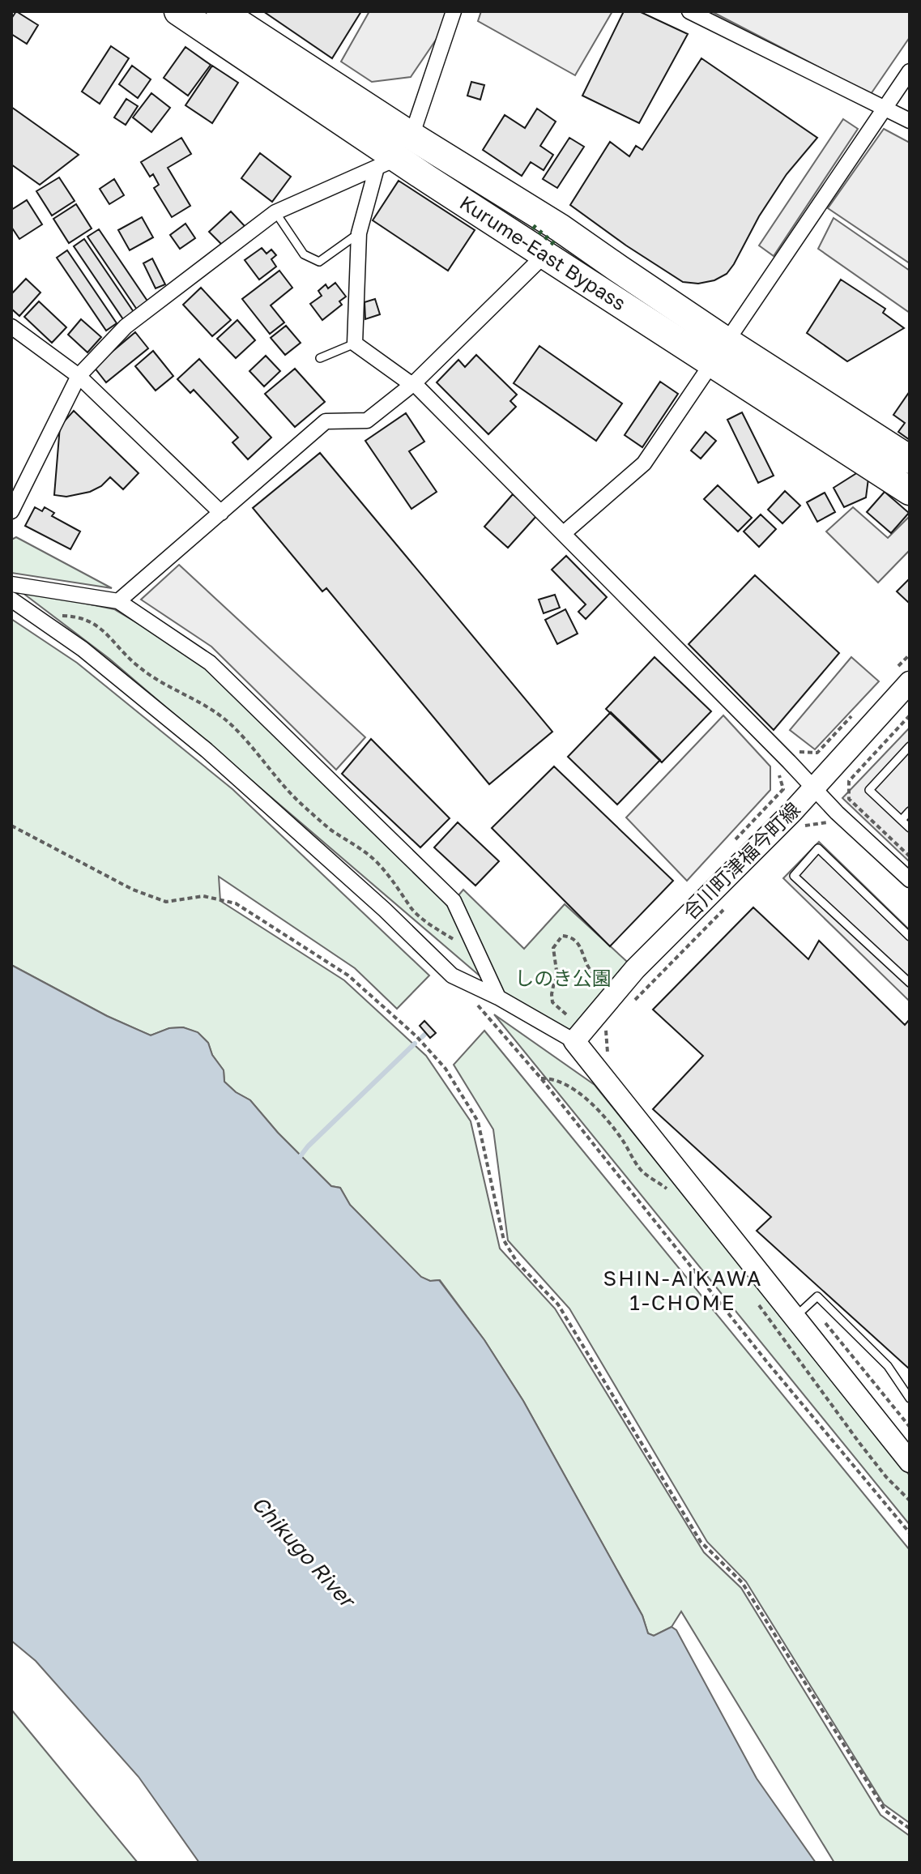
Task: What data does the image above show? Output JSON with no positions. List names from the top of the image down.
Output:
{
  "streets": {
    "highway": ["Kurume-East Bypass"],
    "street": ["合川町津福今町線"]
  },
  "districts": ["SHIN-AIKAWA 1-CHOME"],
  "water": ["Chikugo River"],
  "parks": ["しのき公園"]
}
